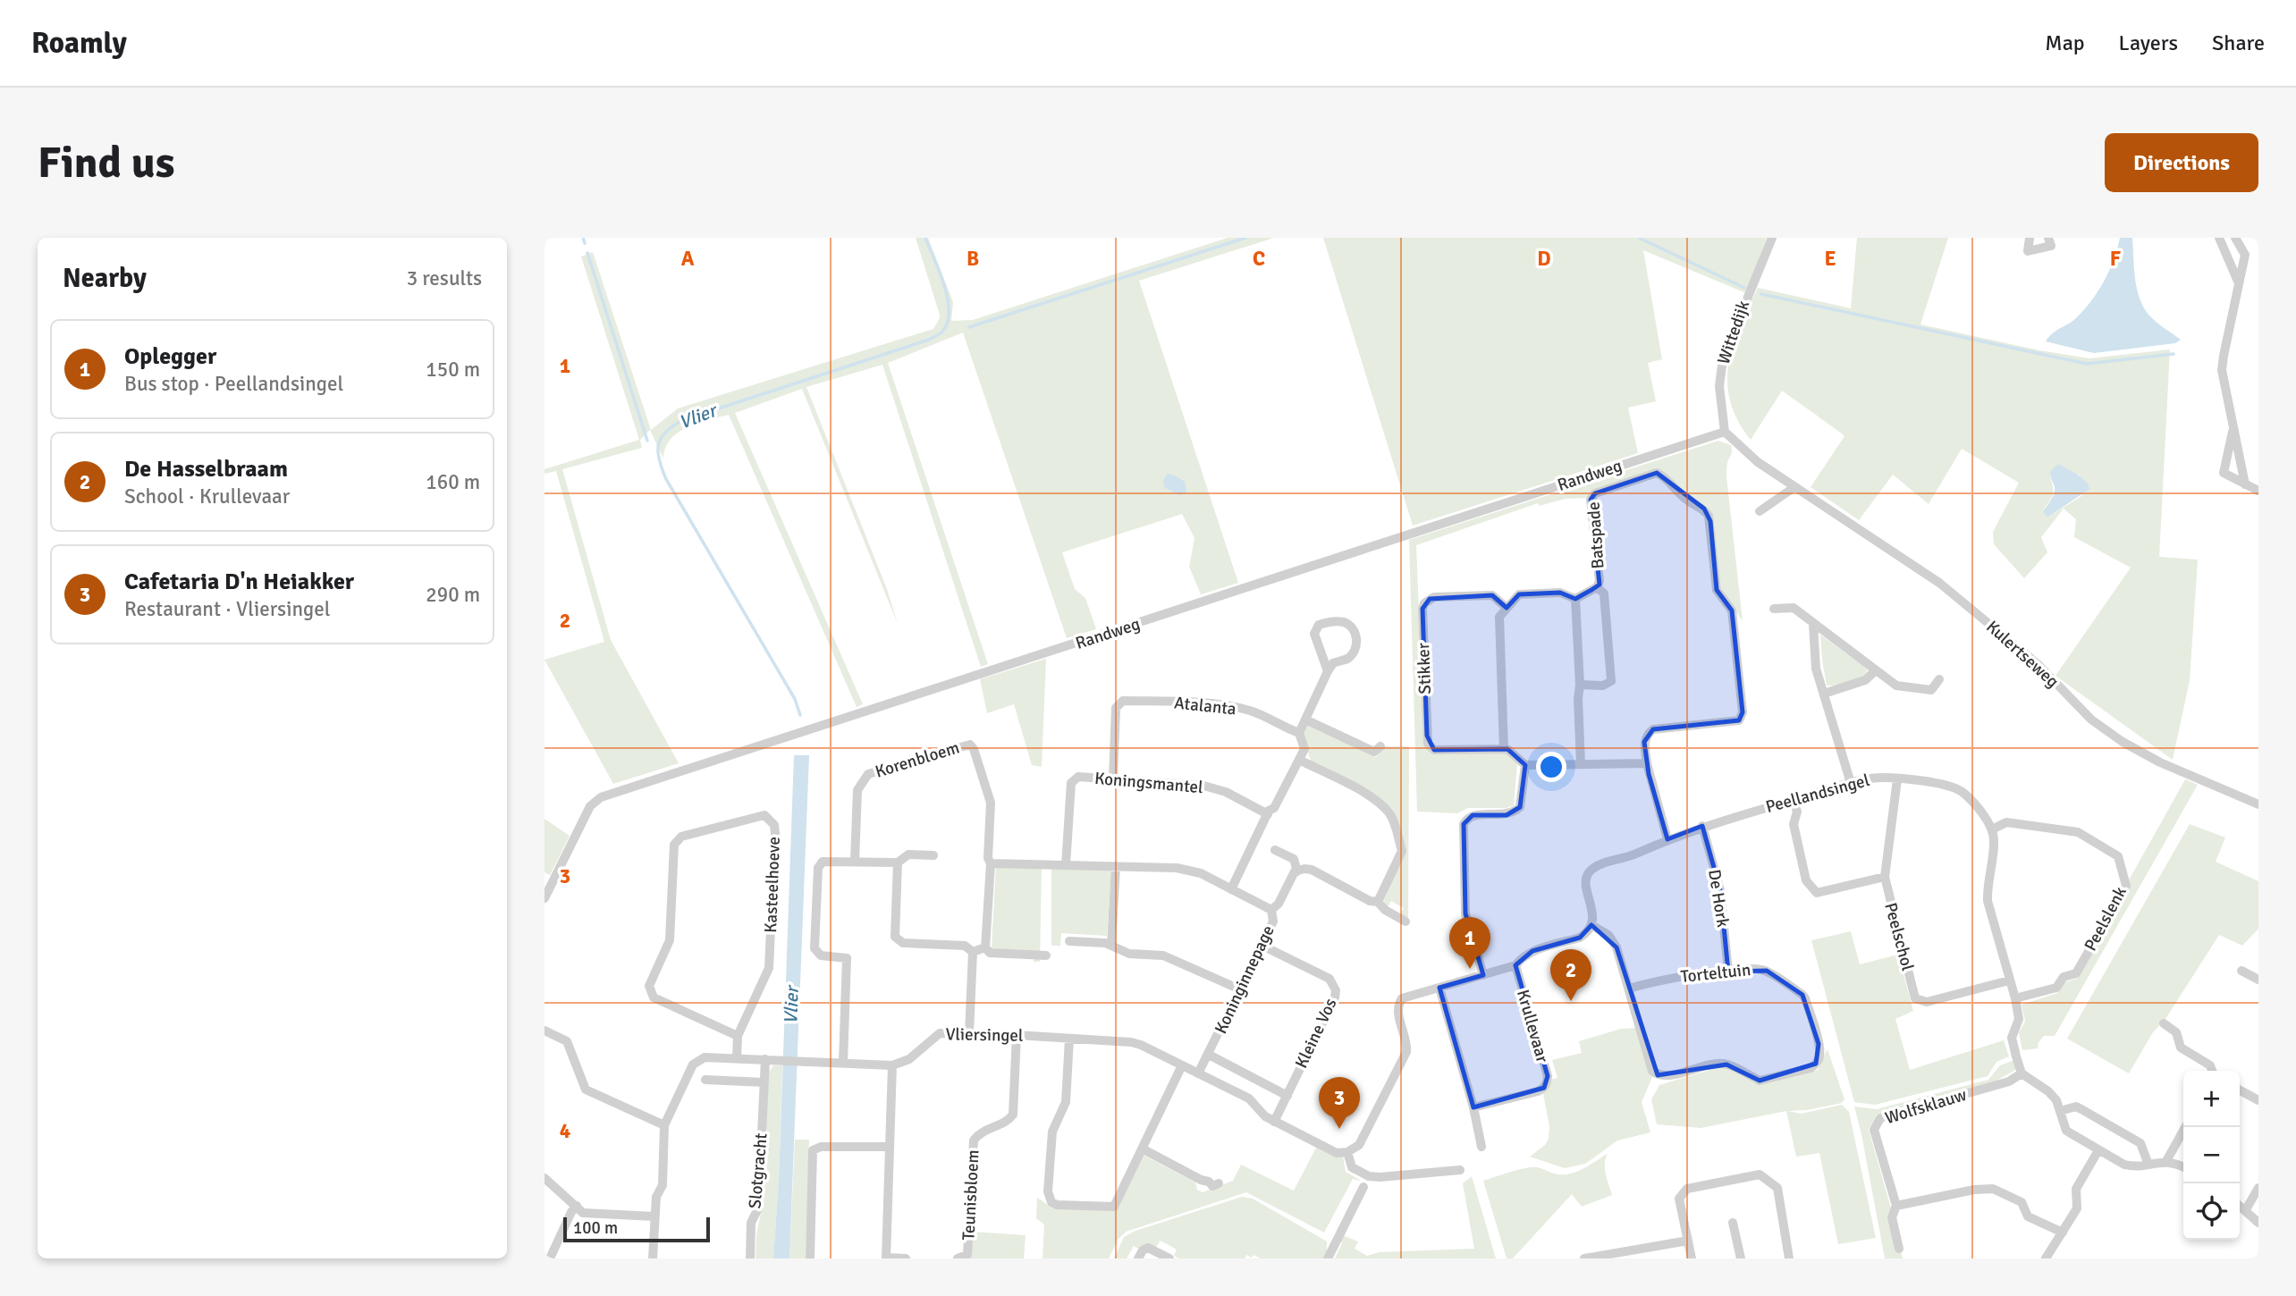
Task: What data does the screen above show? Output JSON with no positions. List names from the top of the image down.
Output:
{
  "streets": {
    "street": [
      "Wittedijk",
      "Randweg",
      "Batspade",
      "Kulertseweg",
      "Stikker",
      "Atalanta",
      "Korenbloem",
      "Koningsmantel",
      "Peellandsingel",
      "Kasteelhoeve",
      "De Hork",
      "Peelslenk",
      "Peelschol",
      "Torteltuin",
      "Koninginnepage",
      "Krullevaar",
      "Kleine Vos",
      "Vliersingel",
      "Wolfsklauw",
      "Slotgracht",
      "Teunisbloem"
    ]
  },
  "crossings": [
    ["Wittedijk", "Randweg"],
    ["Wittedijk", "Kulertseweg"],
    ["Randweg", "Kulertseweg"],
    ["Atalanta", "Koningsmantel"],
    ["Korenbloem", "Koninginnepage"],
    ["Koningsmantel", "Koninginnepage"],
    ["Peellandsingel", "De Hork"],
    ["Peellandsingel", "Peelslenk"],
    ["Peellandsingel", "Peelschol"],
    ["Peellandsingel", "Torteltuin"],
    ["De Hork", "Torteltuin"],
    ["Koninginnepage", "Kleine Vos"],
    ["Koninginnepage", "Vliersingel"],
    ["Kleine Vos", "Vliersingel"],
    ["Vliersingel", "Teunisbloem"]
  ],
  "water": ["Vlier"],
  "scale_bar": "100 m",
  "page": {
    "header": "Roamly",
    "nav": ["Map", "Layers", "Share"],
    "buttons": "Directions",
    "title": "Find us",
    "heading": ["Nearby", "3 results"],
    "list": [
      {
        "mark": "1",
        "name": "Oplegger",
        "note": "Bus stop · Peellandsingel",
        "value": "150 m"
      },
      {
        "mark": "2",
        "name": "De Hasselbraam",
        "note": "School · Krullevaar",
        "value": "160 m"
      },
      {
        "mark": "3",
        "name": "Cafetaria D'n Heiakker",
        "note": "Restaurant · Vliersingel",
        "value": "290 m"
      }
    ],
    "pins": ["1", "2", "3"],
    "map_buttons": ["+", "−"],
    "scale": "100 m"
  },
  "grid": {
    "columns": [
      "A",
      "B",
      "C",
      "D",
      "E",
      "F"
    ],
    "rows": [
      "1",
      "2",
      "3",
      "4"
    ]
  }
}
